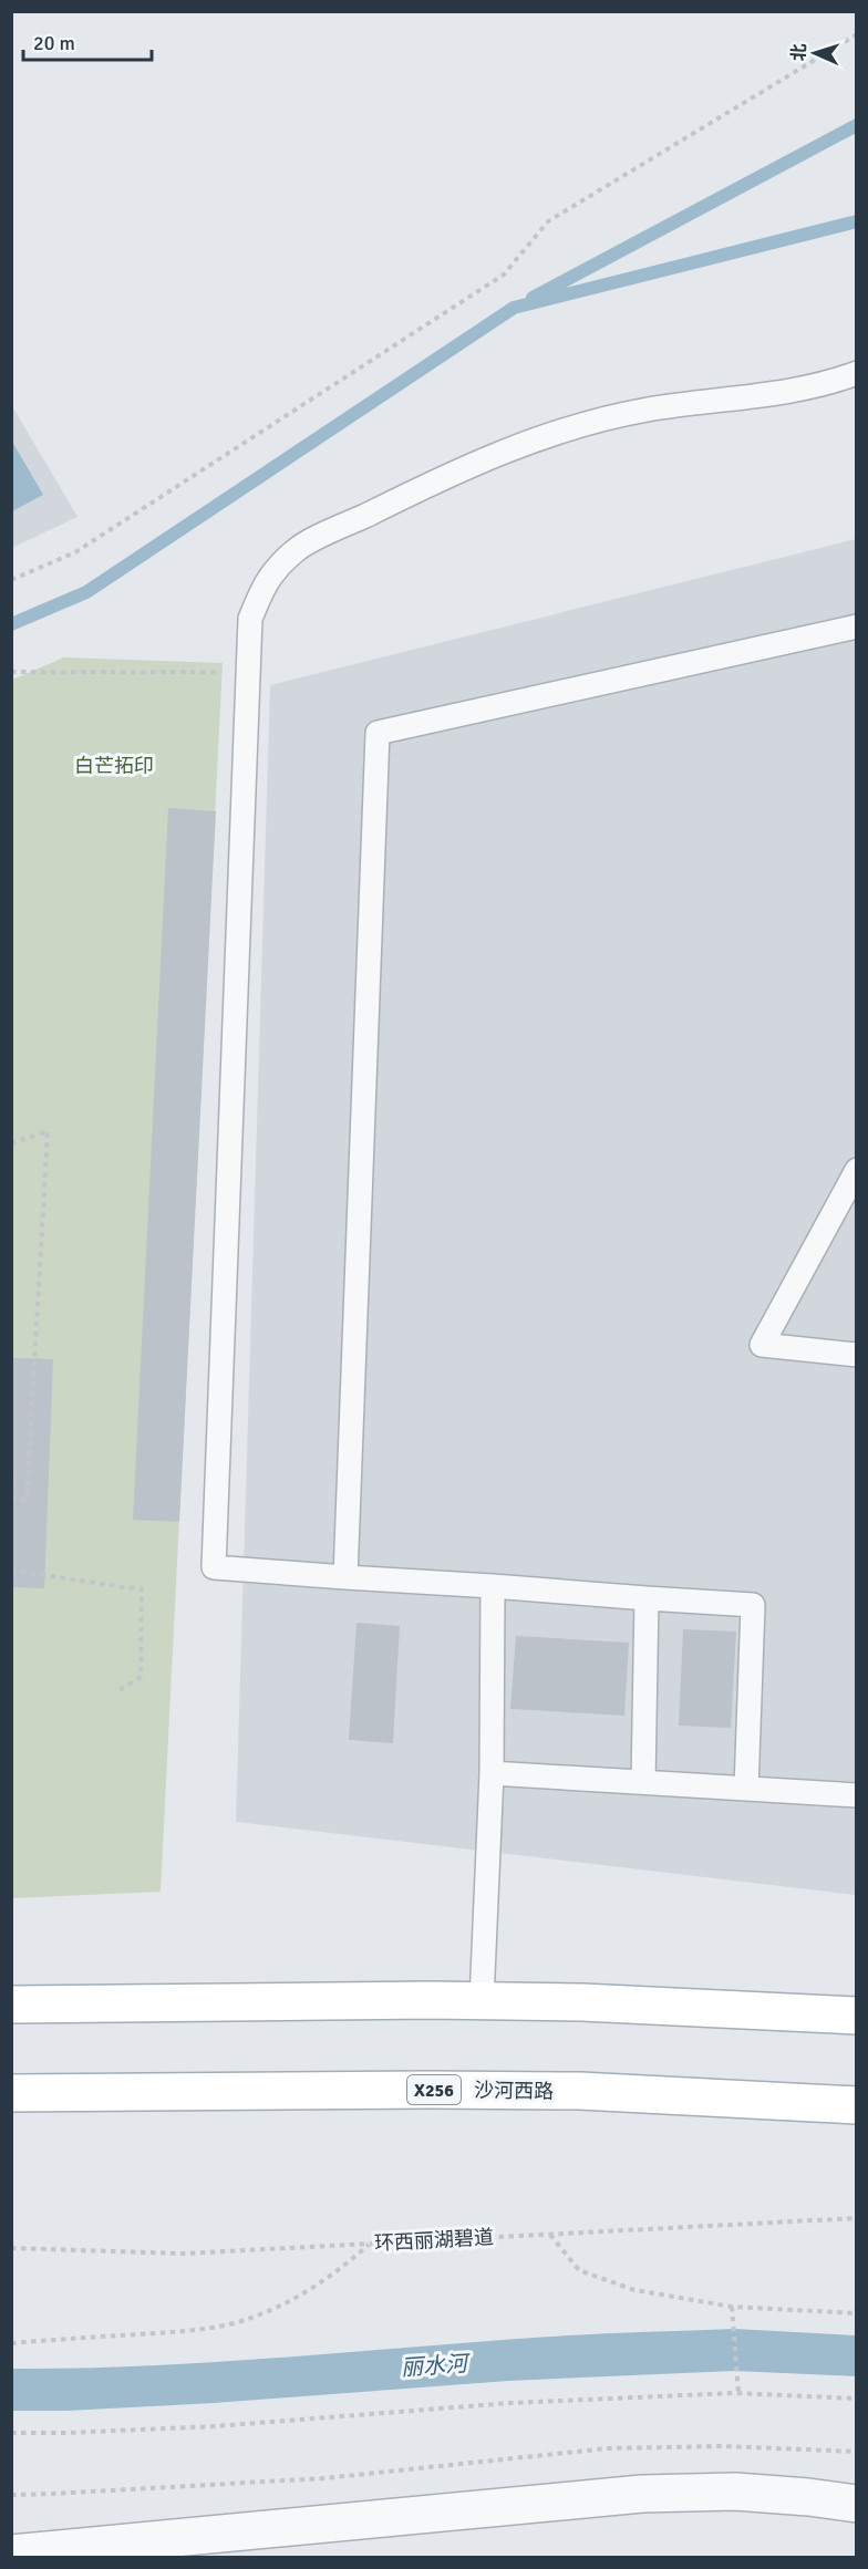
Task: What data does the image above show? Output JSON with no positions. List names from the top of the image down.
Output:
{
  "streets": {
    "main road": ["X256", "沙河西路"],
    "path": ["环西丽湖碧道"]
  },
  "water": ["丽水河"],
  "parks": ["白芒拓印"],
  "scale_bar": "20 m",
  "north": "left"
}
